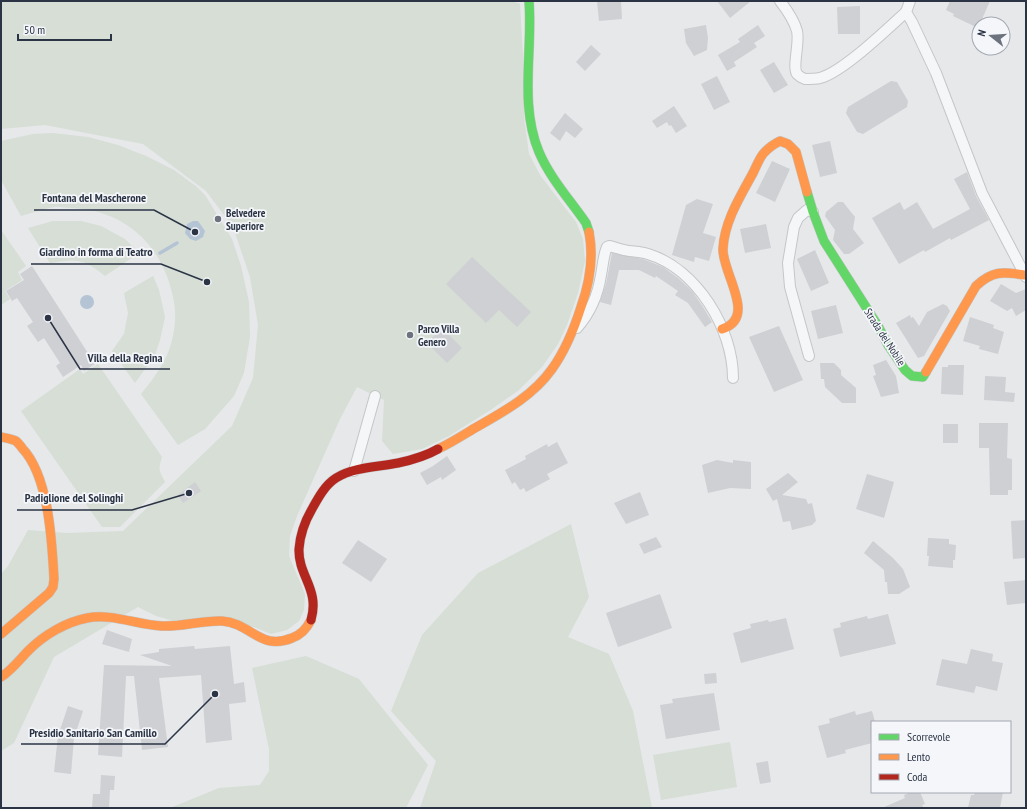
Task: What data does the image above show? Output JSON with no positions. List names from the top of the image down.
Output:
{
  "streets": {
    "street": ["Strada del Nobile"]
  },
  "places": [
    "Belvedere Superiore",
    "Fontana del Mascherone",
    "Giardino in forma di Teatro",
    "Villa della Regina",
    "Parco Villa Genero",
    "Padiglione del Solinghi",
    "Presidio Sanitario San Camillo"
  ],
  "legend": ["Scorrevole", "Lento", "Coda"],
  "scale_bar": "50 m",
  "north": "left"
}
